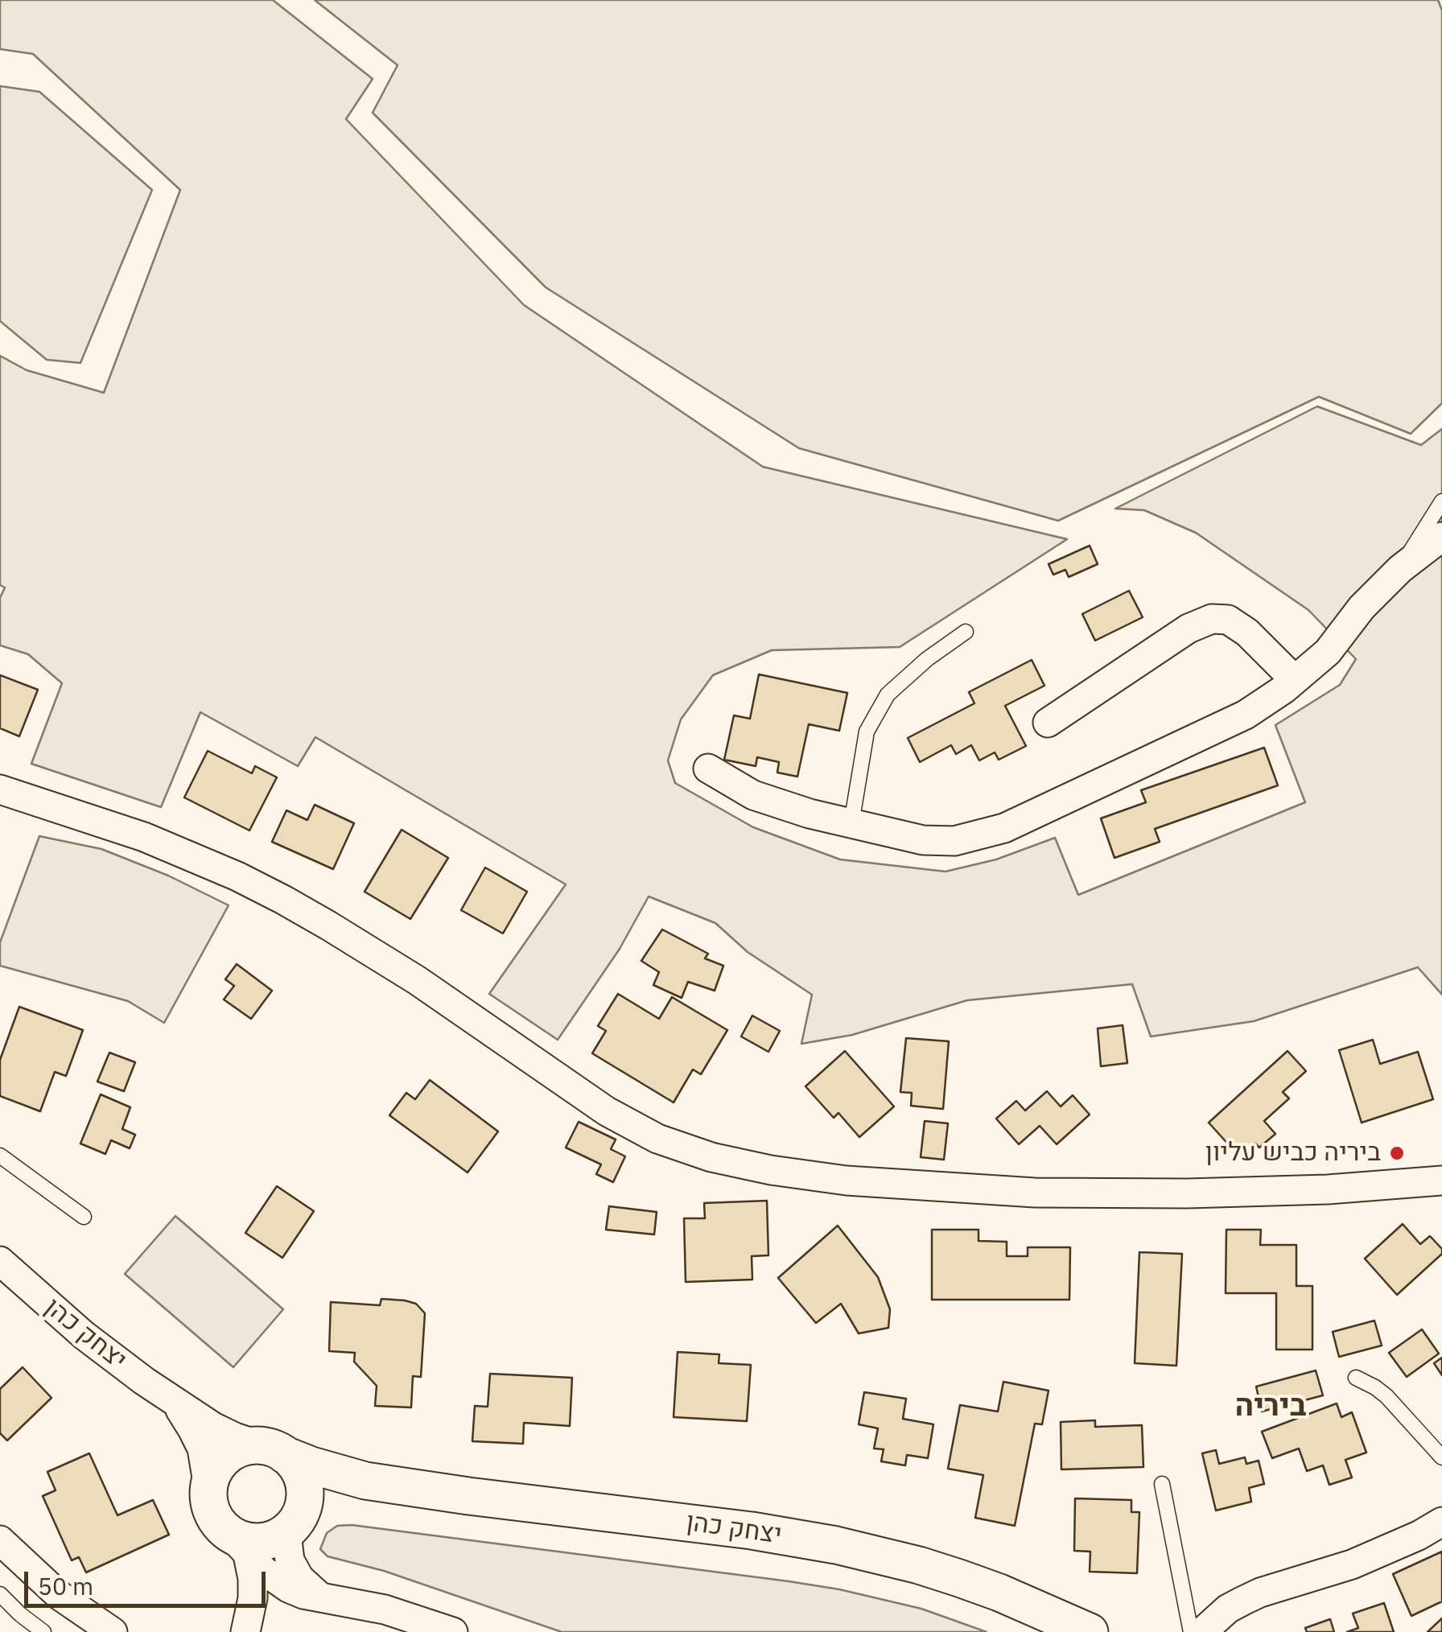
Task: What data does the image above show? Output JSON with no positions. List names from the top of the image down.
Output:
{
  "streets": {
    "street": ["יצחק כהן"]
  },
  "districts": ["ביריה"],
  "places": ["ביריה כביש עליון"],
  "scale_bar": "50 m"
}
